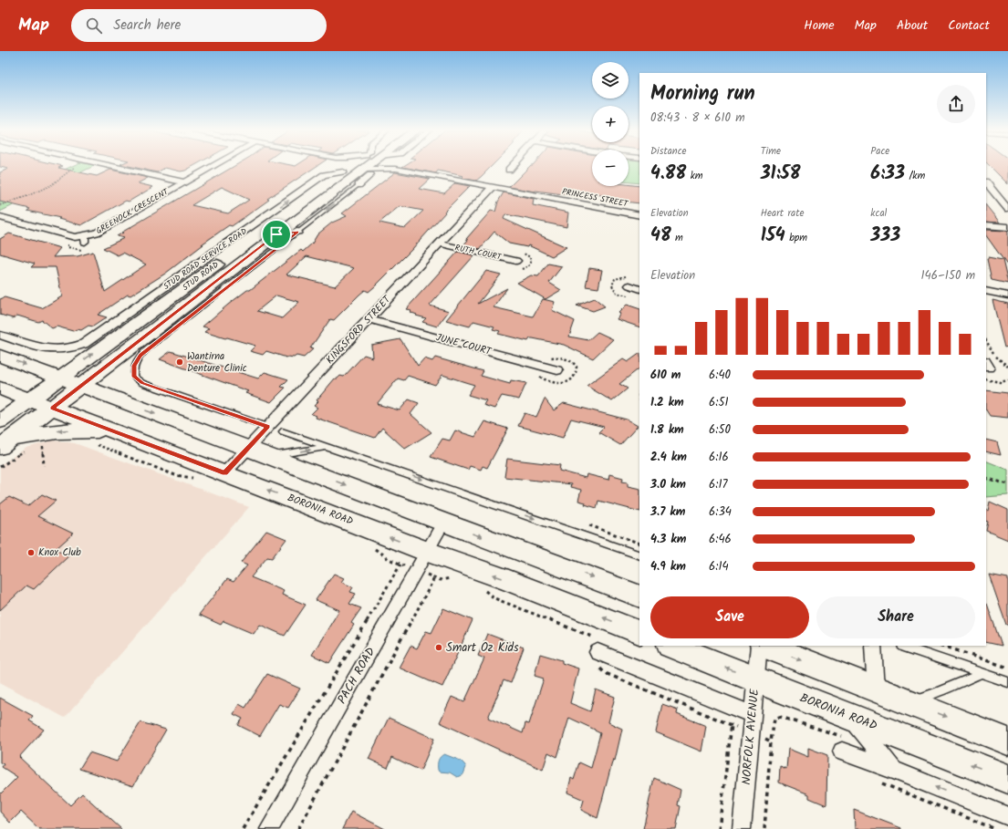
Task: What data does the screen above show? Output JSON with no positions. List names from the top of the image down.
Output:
{
  "streets": {
    "main road": ["STUD ROAD", "BORONIA ROAD"],
    "street": [
      "PRINCESS STREET",
      "GREENOCK CRESCENT",
      "RUTH COURT",
      "STUD ROAD SERVICE ROAD",
      "KINGSFORD STREET",
      "JUNE COURT",
      "PACH ROAD",
      "NORFOLK AVENUE"
    ]
  },
  "crossings": [
    ["PRINCESS STREET", "STUD ROAD"],
    ["PRINCESS STREET", "KINGSFORD STREET"],
    ["RUTH COURT", "KINGSFORD STREET"],
    ["STUD ROAD SERVICE ROAD", "STUD ROAD"],
    ["STUD ROAD", "BORONIA ROAD"],
    ["KINGSFORD STREET", "JUNE COURT"],
    ["KINGSFORD STREET", "BORONIA ROAD"],
    ["BORONIA ROAD", "PACH ROAD"],
    ["BORONIA ROAD", "NORFOLK AVENUE"]
  ],
  "one_way": ["STUD ROAD SERVICE ROAD"],
  "places": ["Wantirna Denture Clinic", "Knox Club", "Smart Oz Kids"],
  "page": {
    "header": "Map",
    "search": "Search here",
    "nav": [
      "Home",
      "Map",
      "About",
      "Contact"
    ],
    "map_buttons": ["+", "−"],
    "heading": ["Morning run", "08:43 · 8 × 610 m"],
    "stats": [
      ["Distance", "4.88 km"],
      ["Time", "31:58"],
      ["Pace", "6:33 /km"],
      ["Elevation", "48 m"],
      ["Heart rate", "154 bpm"],
      ["kcal", "333"]
    ],
    "chart": ["Elevation", "146–150 m"],
    "list": [
      {
        "name": "610 m",
        "note": "6:40"
      },
      {
        "name": "1.2 km",
        "note": "6:51"
      },
      {
        "name": "1.8 km",
        "note": "6:50"
      },
      {
        "name": "2.4 km",
        "note": "6:16"
      },
      {
        "name": "3.0 km",
        "note": "6:17"
      },
      {
        "name": "3.7 km",
        "note": "6:34"
      },
      {
        "name": "4.3 km",
        "note": "6:46"
      },
      {
        "name": "4.9 km",
        "note": "6:14"
      }
    ],
    "buttons": ["Save", "Share"]
  }
}
